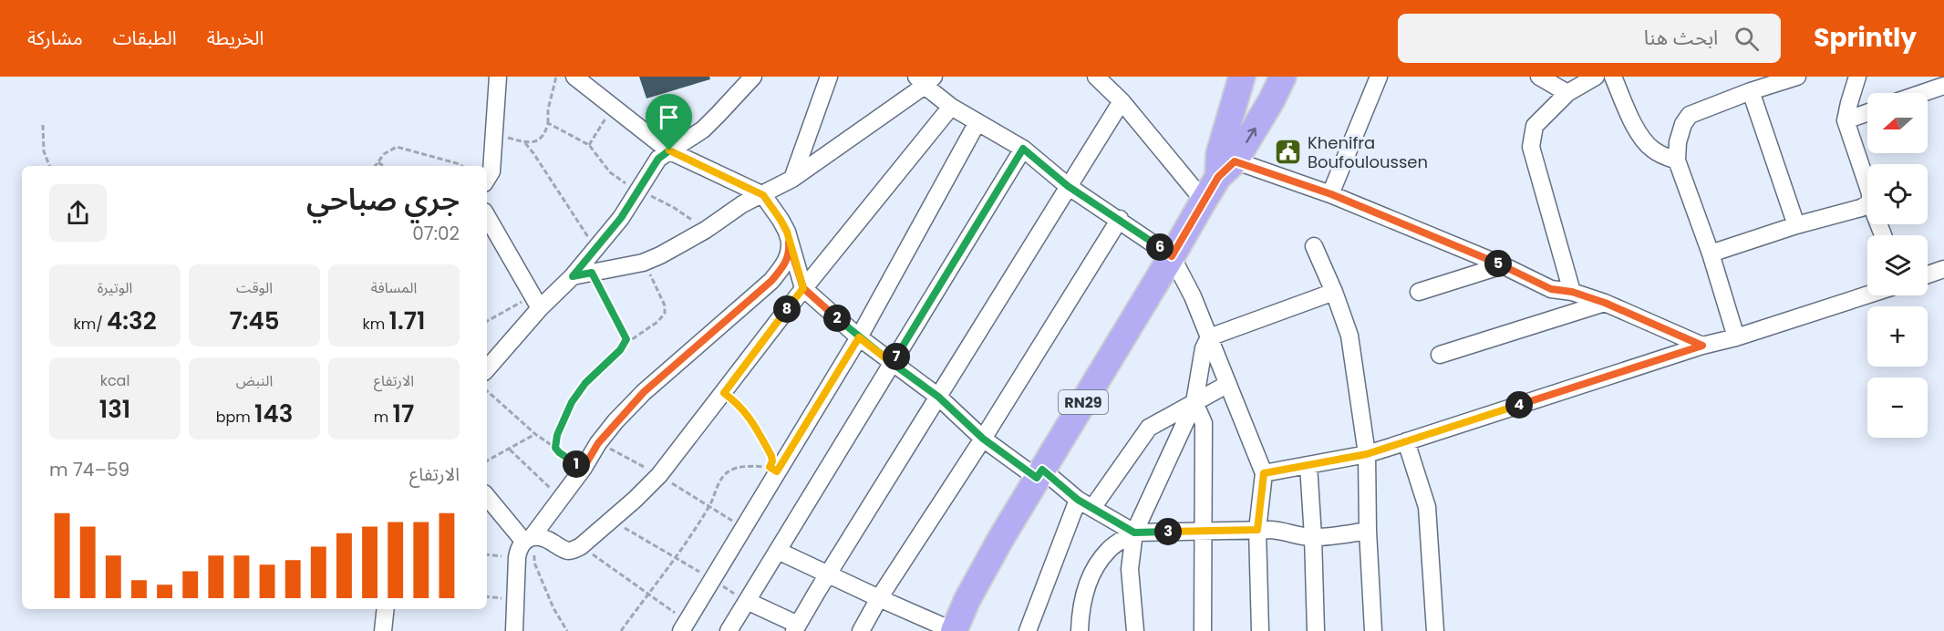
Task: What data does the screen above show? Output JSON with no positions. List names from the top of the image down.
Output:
{
  "streets": {
    "main road": ["RN29"]
  },
  "places": {
    "public building": ["Khenifra Boufouloussen"]
  },
  "north": "left",
  "page": {
    "header": "Sprintly",
    "search": "ابحث هنا",
    "nav": ["الخريطة", "الطبقات", "مشاركة"],
    "map_buttons": ["+", "−"],
    "heading": ["جري صباحي", "07:02"],
    "pins": [
      "6",
      "5",
      "8",
      "2",
      "7",
      "4",
      "1",
      "3"
    ],
    "stats": [
      ["المسافة", "1.71 km"],
      ["الوقت", "7:45"],
      ["الوتيرة", "4:32 /km"],
      ["الارتفاع", "17 m"],
      ["النبض", "143 bpm"],
      ["kcal", "131"]
    ],
    "chart": ["الارتفاع", "59–74 m"]
  }
}
